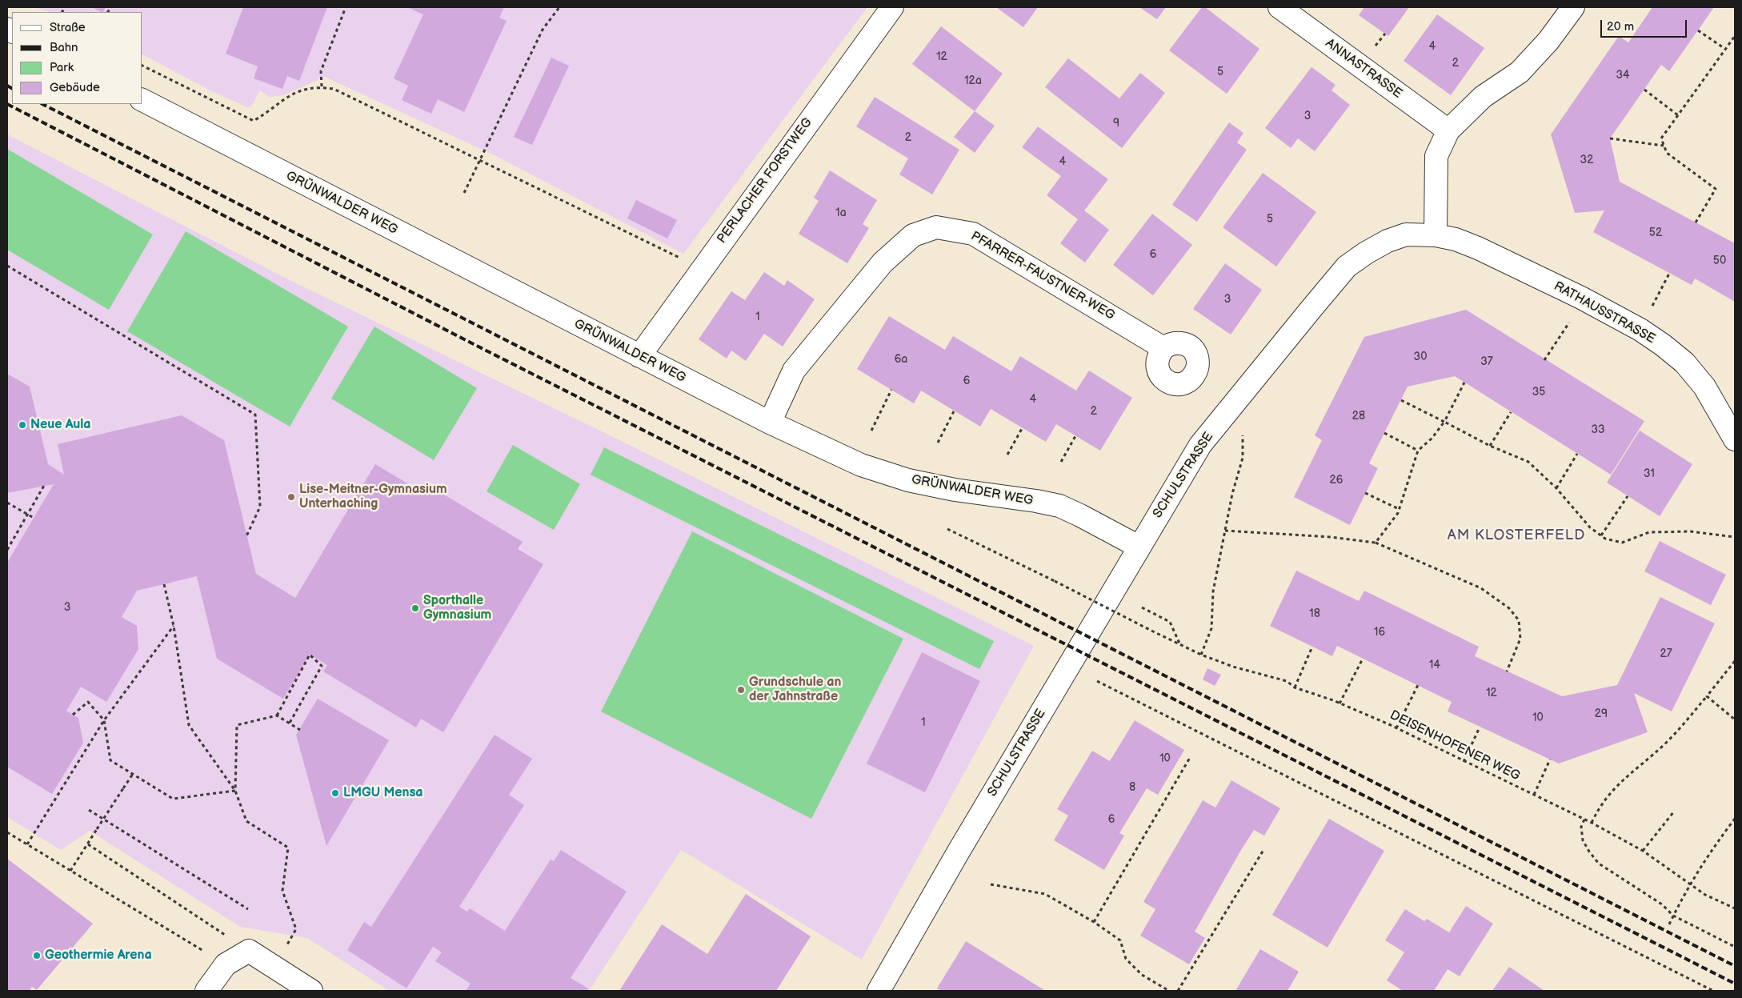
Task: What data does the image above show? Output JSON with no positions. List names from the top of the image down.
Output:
{
  "streets": {
    "street": [
      "ANNASTRASSE",
      "PERLACHER FORSTWEG",
      "GRÜNWALDER WEG",
      "PFARRER-FAUSTNER-WEG",
      "RATHAUSSTRASSE",
      "SCHULSTRASSE"
    ],
    "path": ["DEISENHOFENER WEG"]
  },
  "crossings": [
    ["PERLACHER FORSTWEG", "GRÜNWALDER WEG"],
    ["GRÜNWALDER WEG", "PFARRER-FAUSTNER-WEG"],
    ["GRÜNWALDER WEG", "SCHULSTRASSE"],
    ["RATHAUSSTRASSE", "SCHULSTRASSE"]
  ],
  "districts": ["AM KLOSTERFELD"],
  "places": [
    "Neue Aula",
    "Lise-Meitner-Gymnasium Unterhaching",
    "Sporthalle Gymnasium",
    "Grundschule an der Jahnstraße",
    "LMGU Mensa",
    "Geothermie Arena"
  ],
  "house_numbers": [
    "4",
    "12",
    "2",
    "5",
    "34",
    "12a",
    "3",
    "9",
    "2",
    "32",
    "4",
    "1a",
    "5",
    "52",
    "6",
    "50",
    "3",
    "1",
    "30",
    "6a",
    "37",
    "6",
    "35",
    "4",
    "2",
    "28",
    "33",
    "31",
    "26",
    "3",
    "18",
    "16",
    "27",
    "14",
    "12",
    "29",
    "10",
    "1",
    "10",
    "8",
    "6"
  ],
  "legend": [
    "Straße",
    "Bahn",
    "Park",
    "Gebäude"
  ],
  "scale_bar": "20 m"
}
